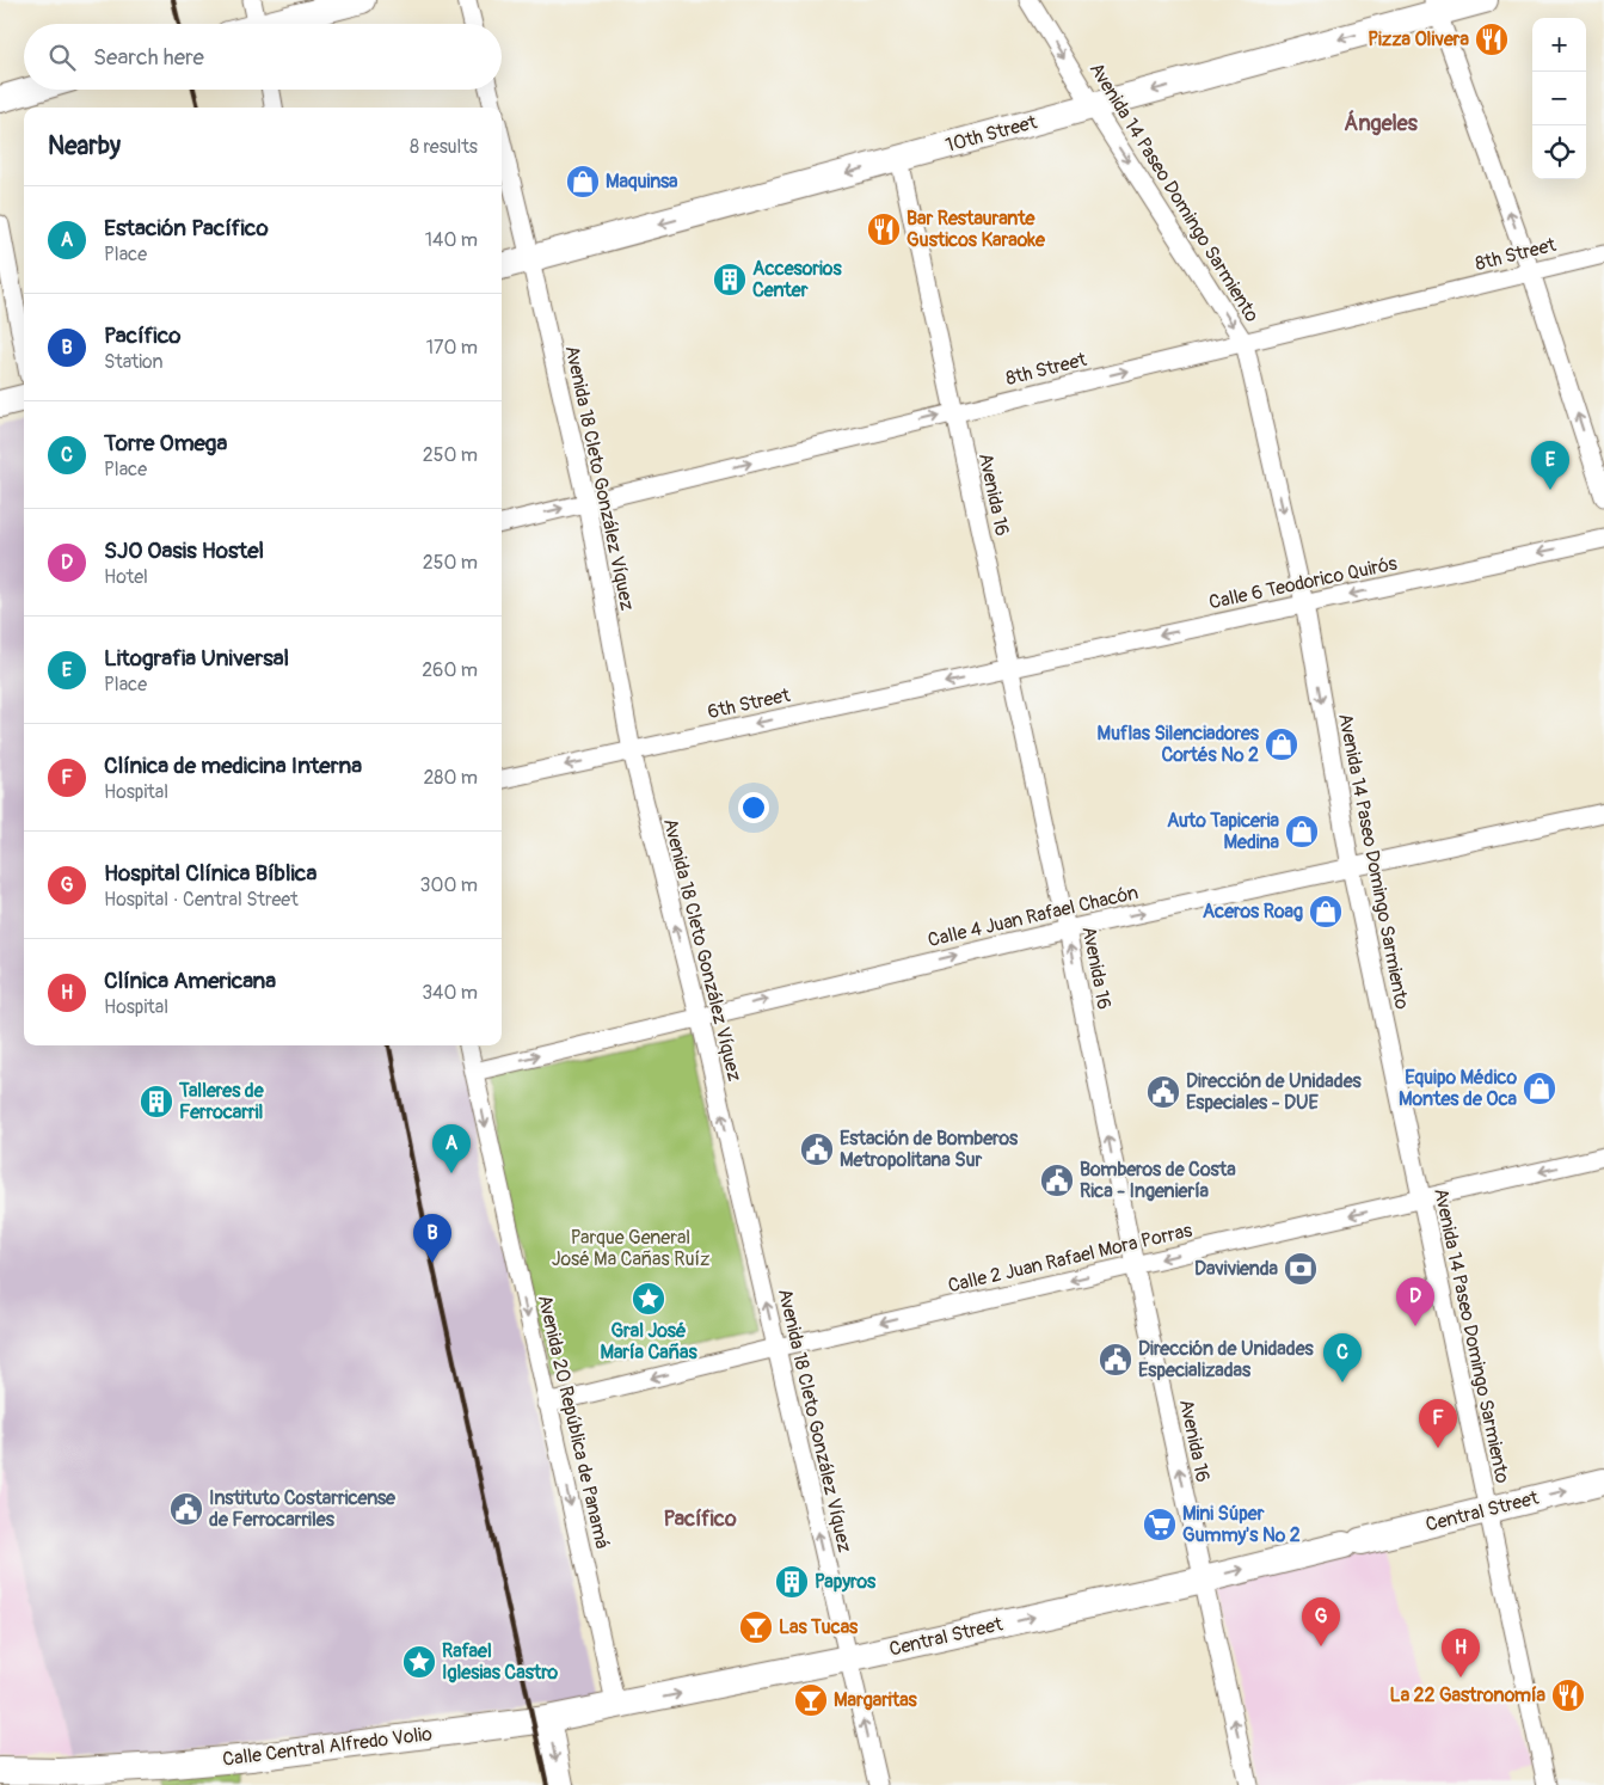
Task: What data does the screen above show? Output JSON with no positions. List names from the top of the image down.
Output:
{
  "streets": {
    "street": [
      "10th Street",
      "Avenida 14 Paseo Domingo Sarmiento",
      "8th Street",
      "Avenida 18 Cleto González Víquez",
      "Avenida 16",
      "Calle 6 Teodorico Quirós",
      "6th Street",
      "Calle 4 Juan Rafael Chacón",
      "Calle 2 Juan Rafael Mora Porras",
      "Avenida 20 República de Panamá",
      "Central Street",
      "Calle Central Alfredo Volio"
    ]
  },
  "crossings": [
    ["10th Street", "Avenida 14 Paseo Domingo Sarmiento"],
    ["10th Street", "Avenida 18 Cleto González Víquez"],
    ["10th Street", "Avenida 16"],
    ["Avenida 14 Paseo Domingo Sarmiento", "8th Street"],
    ["Avenida 14 Paseo Domingo Sarmiento", "Calle 6 Teodorico Quirós"],
    ["Avenida 14 Paseo Domingo Sarmiento", "Calle 4 Juan Rafael Chacón"],
    ["Avenida 14 Paseo Domingo Sarmiento", "Calle 2 Juan Rafael Mora Porras"],
    ["Avenida 14 Paseo Domingo Sarmiento", "Central Street"],
    ["8th Street", "Avenida 18 Cleto González Víquez"],
    ["8th Street", "Avenida 16"],
    ["Avenida 18 Cleto González Víquez", "6th Street"],
    ["Avenida 18 Cleto González Víquez", "Calle 4 Juan Rafael Chacón"],
    ["Avenida 18 Cleto González Víquez", "Calle 2 Juan Rafael Mora Porras"],
    ["Avenida 18 Cleto González Víquez", "Central Street"],
    ["Avenida 16", "Calle 6 Teodorico Quirós"],
    ["Avenida 16", "6th Street"],
    ["Avenida 16", "Calle 4 Juan Rafael Chacón"],
    ["Avenida 16", "Calle 2 Juan Rafael Mora Porras"],
    ["Avenida 16", "Central Street"],
    ["Calle 6 Teodorico Quirós", "6th Street"],
    ["Calle 4 Juan Rafael Chacón", "Avenida 20 República de Panamá"],
    ["Calle 2 Juan Rafael Mora Porras", "Avenida 20 República de Panamá"],
    ["Avenida 20 República de Panamá", "Central Street"],
    ["Central Street", "Calle Central Alfredo Volio"]
  ],
  "one_way": [
    "10th Street",
    "Avenida 14 Paseo Domingo Sarmiento",
    "8th Street",
    "Avenida 18 Cleto González Víquez",
    "Avenida 16",
    "Calle 6 Teodorico Quirós",
    "6th Street",
    "Calle 4 Juan Rafael Chacón",
    "Calle 2 Juan Rafael Mora Porras",
    "Avenida 20 República de Panamá",
    "Central Street"
  ],
  "districts": ["Ángeles", "Pacífico"],
  "parks": ["Parque General José Mª Cañas Ruíz"],
  "places": {
    "restaurant": ["Pizza Olivera", "Bar Restaurante Gusticos Karaoke", "La 22 Gastronomía"],
    "shop": [
      "Maquinsa",
      "Muflas Silenciadores Cortés Nº 2",
      "Auto Tapiceria Medina",
      "Aceros Roag",
      "Equipo Médico Montes de Oca"
    ],
    "building": ["Accesorios Center", "Talleres de Ferrocarril", "Papyros"],
    "public building": [
      "Dirección de Unidades Especiales - DUE",
      "Estación de Bomberos Metropolitana Sur",
      "Bomberos de Costa Rica - Ingeniería",
      "Dirección de Unidades Especializadas",
      "Instituto Costarricense de Ferrocarriles"
    ],
    "bank": ["Davivienda"],
    "place": ["Gral José María Cañas", "Rafael Iglesias Castro"],
    "supermarket": ["Mini Súper Gummy's Nº 2"],
    "bar": ["Las Tucas", "Margaritas"]
  },
  "page": {
    "map_buttons": ["+", "−"],
    "search": "Search here",
    "heading": ["Nearby", "8 results"],
    "list": [
      {
        "mark": "A",
        "name": "Estación Pacífico",
        "note": "Place",
        "value": "140 m"
      },
      {
        "mark": "B",
        "name": "Pacífico",
        "note": "Station",
        "value": "170 m"
      },
      {
        "mark": "C",
        "name": "Torre Omega",
        "note": "Place",
        "value": "250 m"
      },
      {
        "mark": "D",
        "name": "SJO Oasis Hostel",
        "note": "Hotel",
        "value": "250 m"
      },
      {
        "mark": "E",
        "name": "Litografia Universal",
        "note": "Place",
        "value": "260 m"
      },
      {
        "mark": "F",
        "name": "Clínica de medicina Interna",
        "note": "Hospital",
        "value": "280 m"
      },
      {
        "mark": "G",
        "name": "Hospital Clínica Bíblica",
        "note": "Hospital · Central Street",
        "value": "300 m"
      },
      {
        "mark": "H",
        "name": "Clínica Americana",
        "note": "Hospital",
        "value": "340 m"
      }
    ],
    "pins": [
      "E",
      "A",
      "B",
      "D",
      "C",
      "F",
      "G",
      "H"
    ]
  }
}
